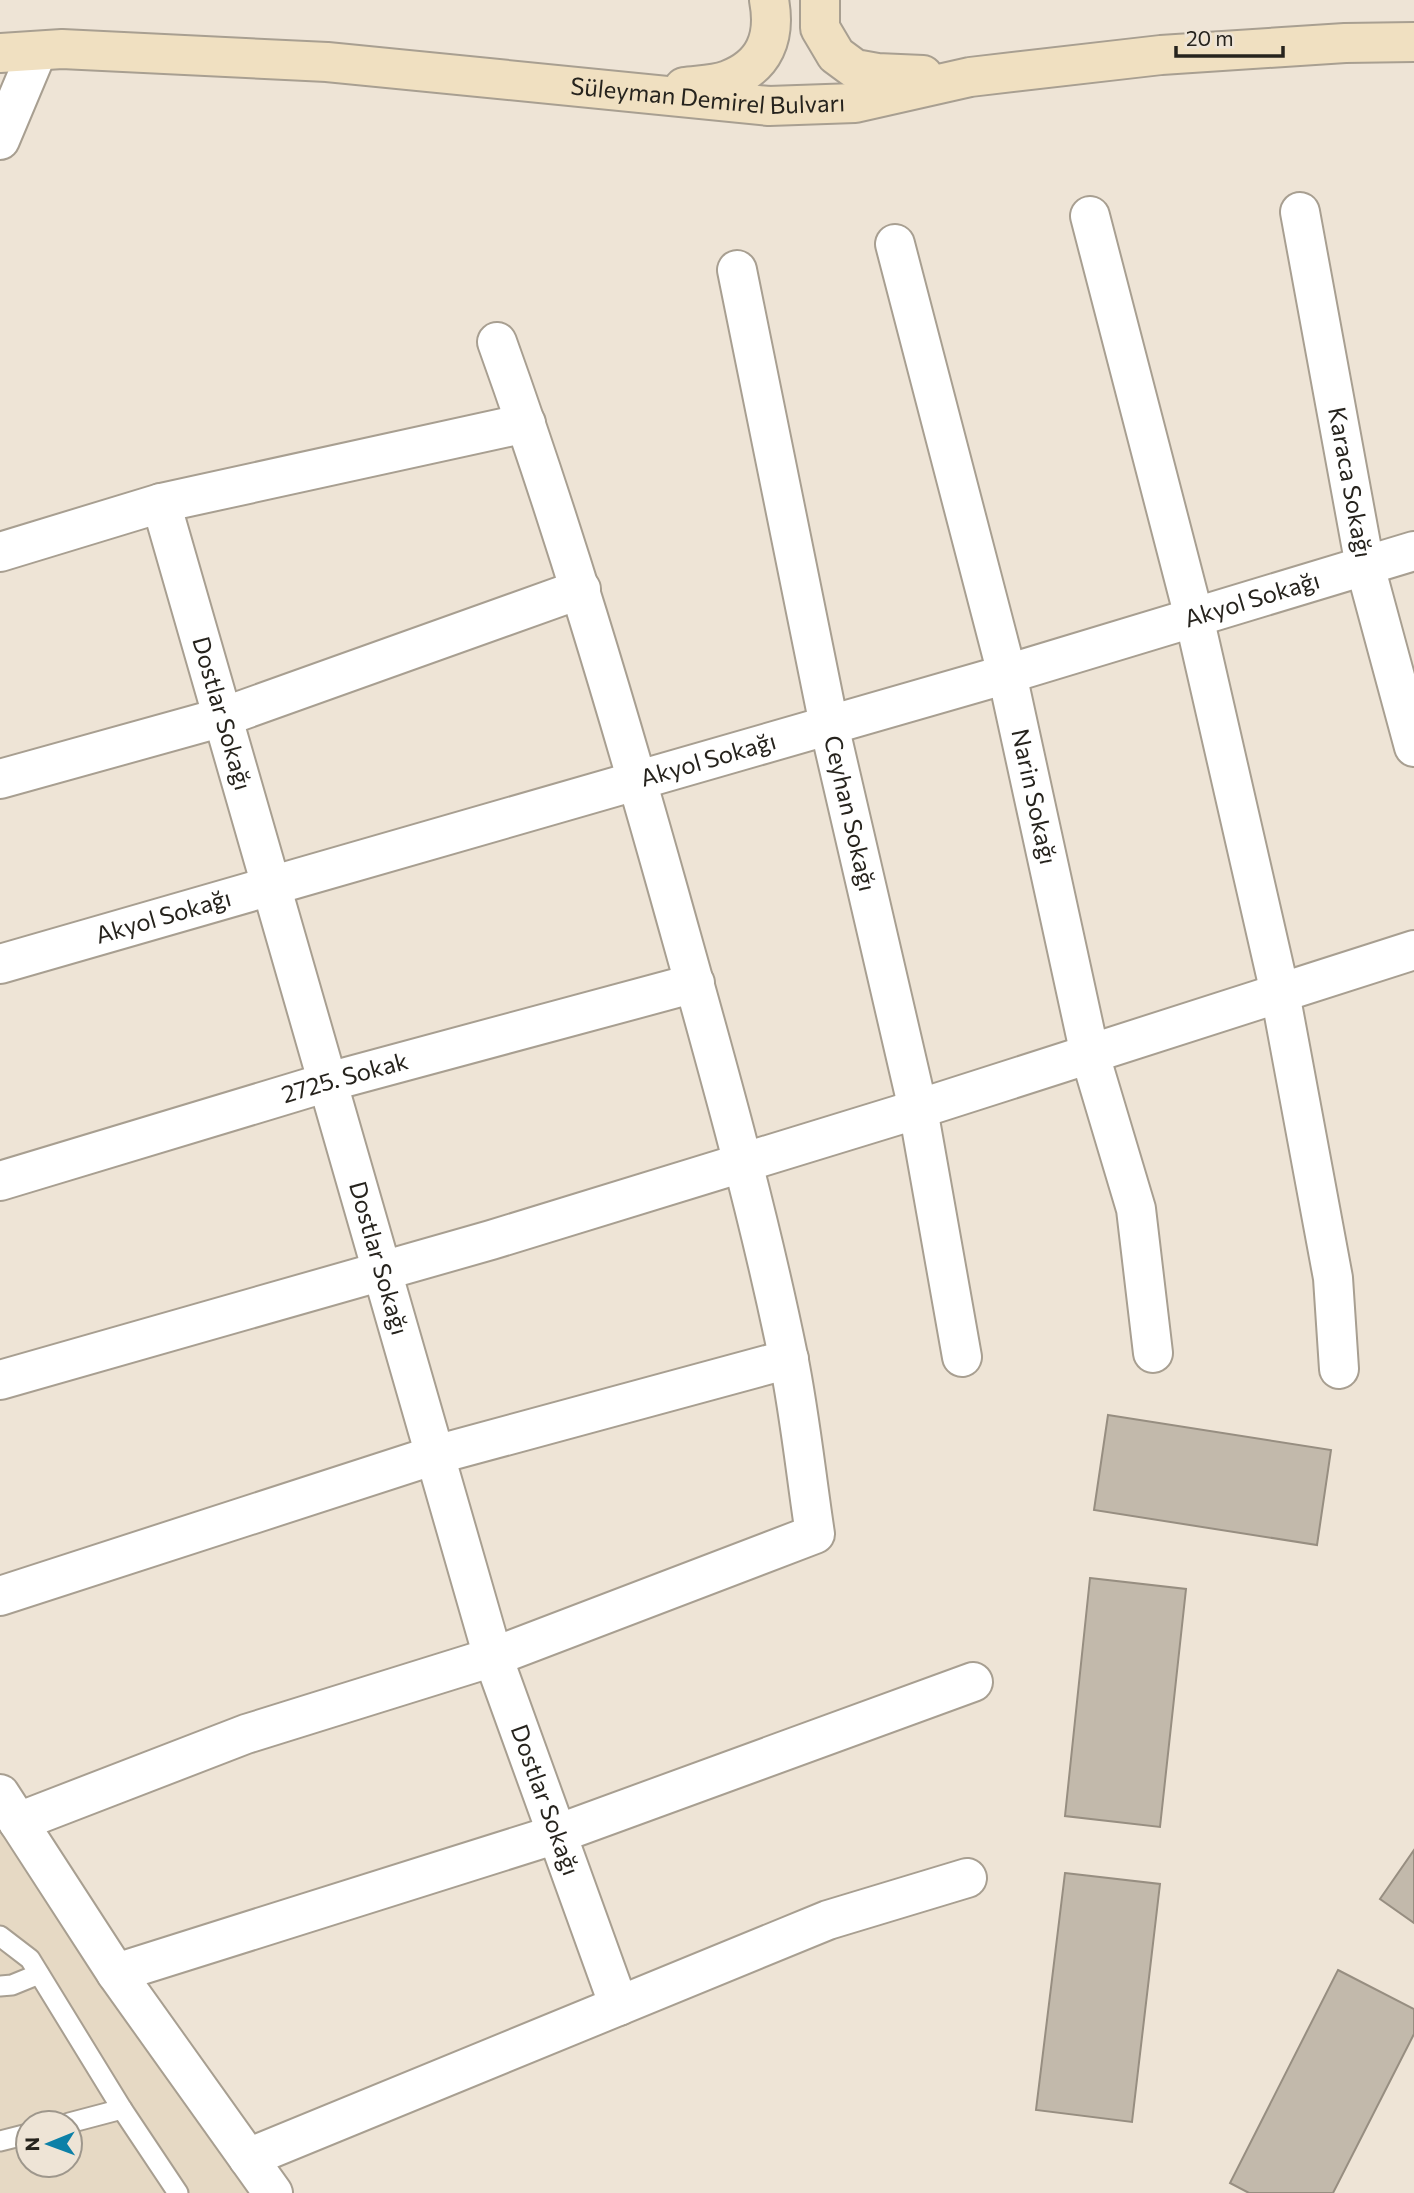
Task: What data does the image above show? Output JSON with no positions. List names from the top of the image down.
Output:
{
  "streets": {
    "main road": ["Süleyman Demirel Bulvarı"],
    "street": [
      "Karaca Sokağı",
      "Akyol Sokağı",
      "Dostlar Sokağı",
      "Narin Sokağı",
      "Ceyhan Sokağı",
      "2725. Sokak"
    ]
  },
  "crossings": [
    ["Karaca Sokağı", "Akyol Sokağı"],
    ["Akyol Sokağı", "Dostlar Sokağı"],
    ["Akyol Sokağı", "Narin Sokağı"],
    ["Akyol Sokağı", "Ceyhan Sokağı"],
    ["Dostlar Sokağı", "2725. Sokak"]
  ],
  "scale_bar": "20 m",
  "north": "left"
}
